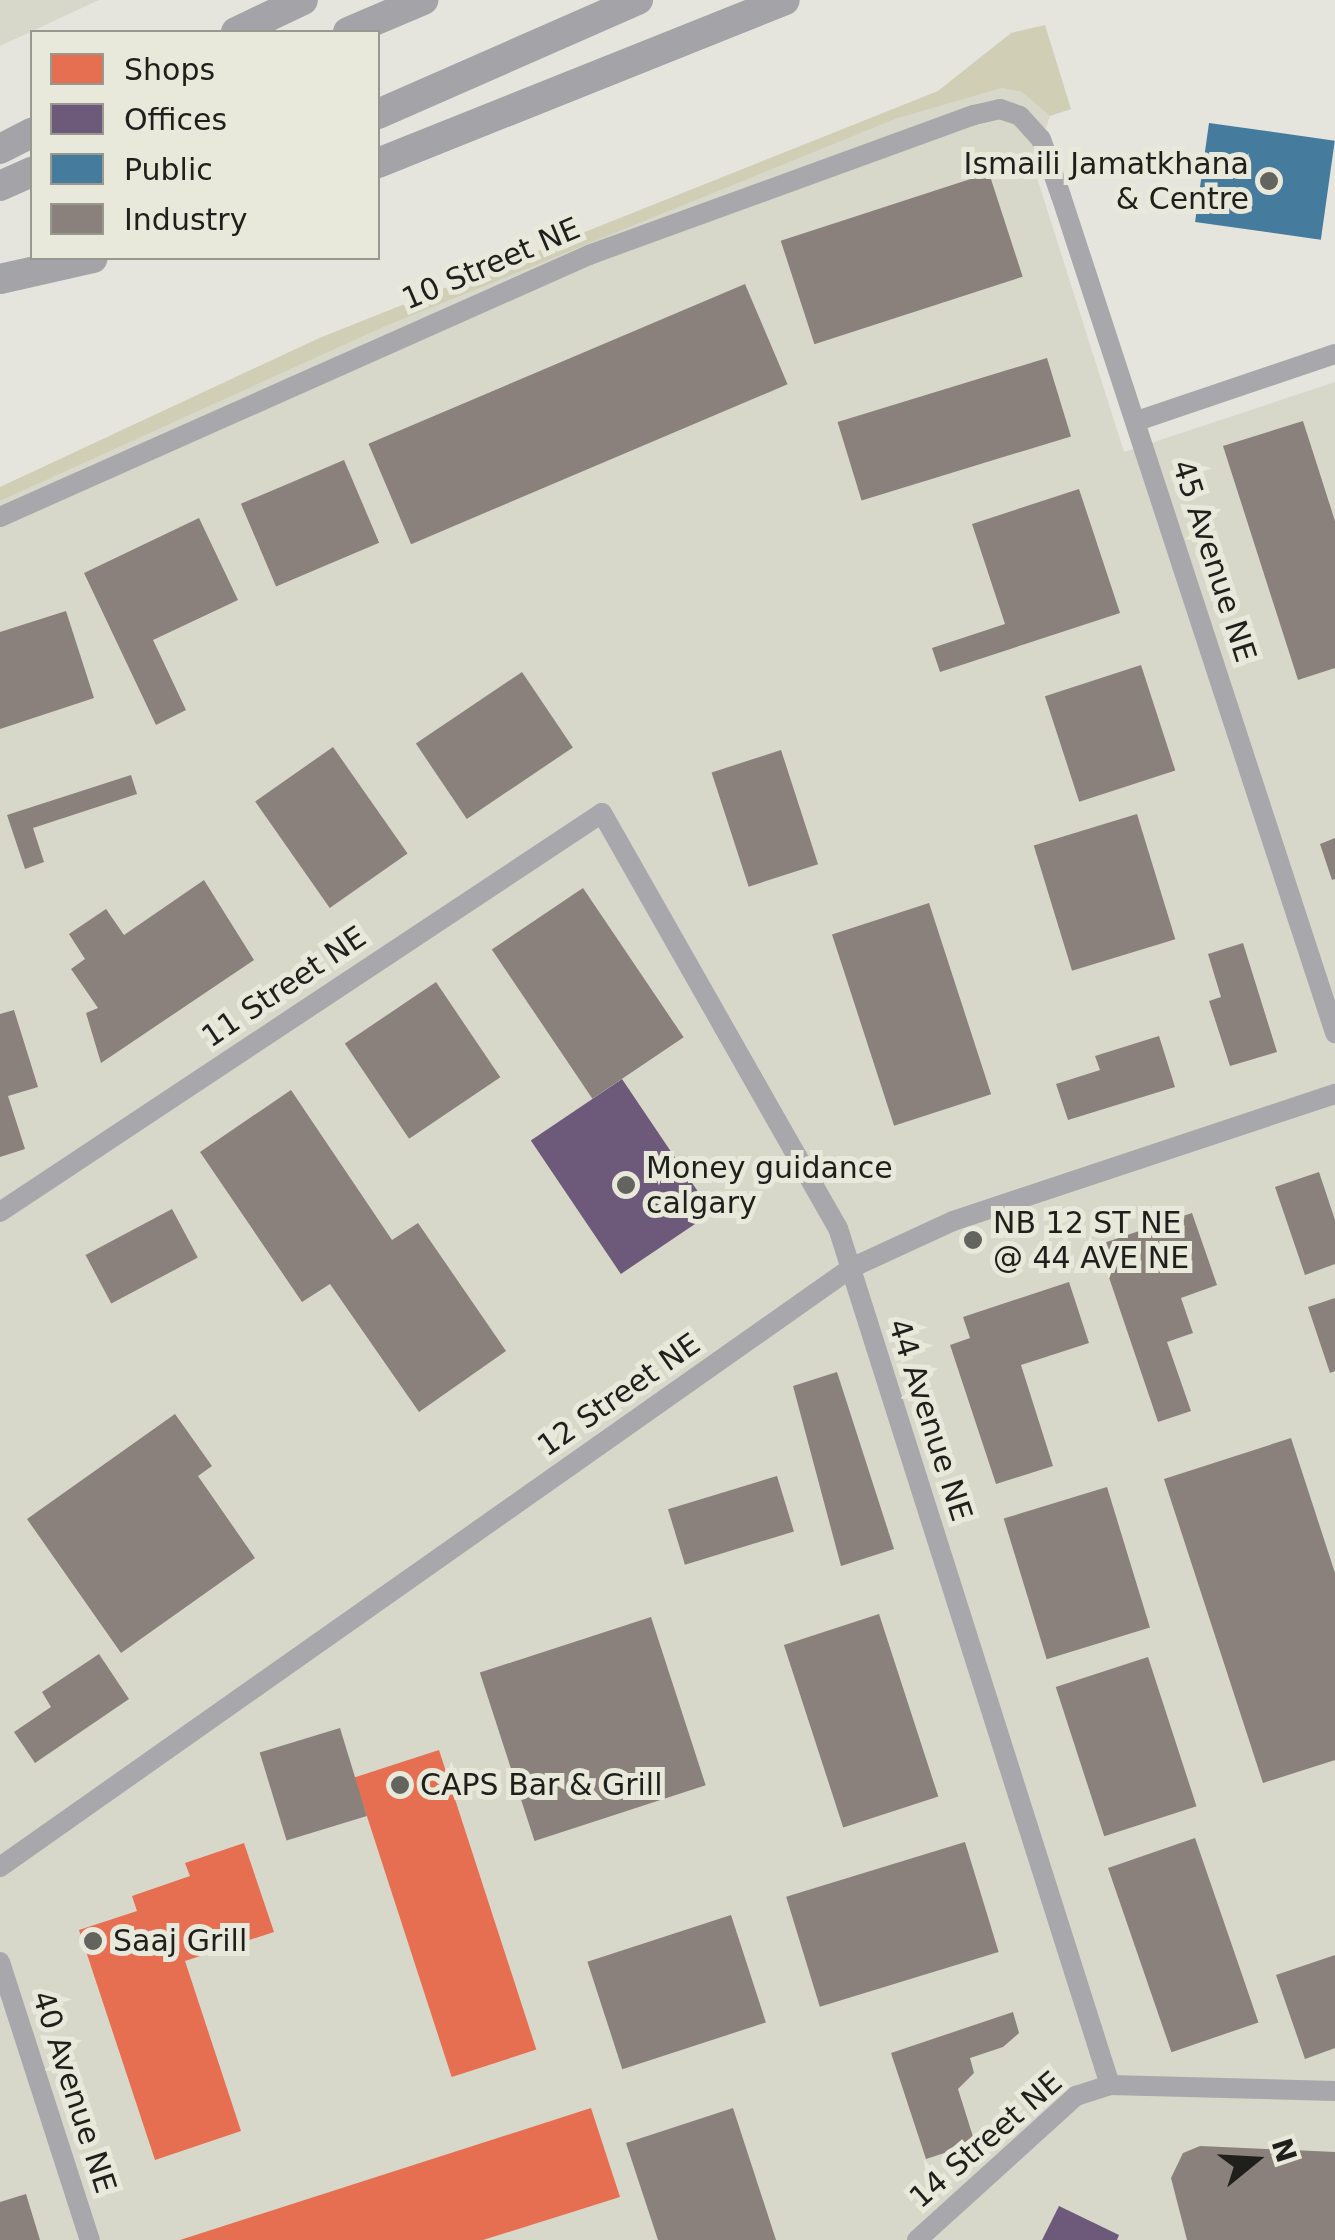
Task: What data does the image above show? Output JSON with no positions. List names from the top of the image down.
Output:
{
  "streets": {
    "street": [
      "10 Street NE",
      "45 Avenue NE",
      "11 Street NE",
      "12 Street NE",
      "44 Avenue NE",
      "40 Avenue NE",
      "14 Street NE"
    ]
  },
  "crossings": [
    ["10 Street NE", "45 Avenue NE"],
    ["11 Street NE", "44 Avenue NE"],
    ["12 Street NE", "44 Avenue NE"],
    ["44 Avenue NE", "14 Street NE"]
  ],
  "places": [
    "Ismaili Jamatkhana & Centre",
    "Money guidance calgary",
    "NB 12 ST NE @ 44 AVE NE",
    "CAPS Bar & Grill",
    "Saaj Grill"
  ],
  "legend": [
    "Shops",
    "Offices",
    "Public",
    "Industry"
  ],
  "north": "right"
}
